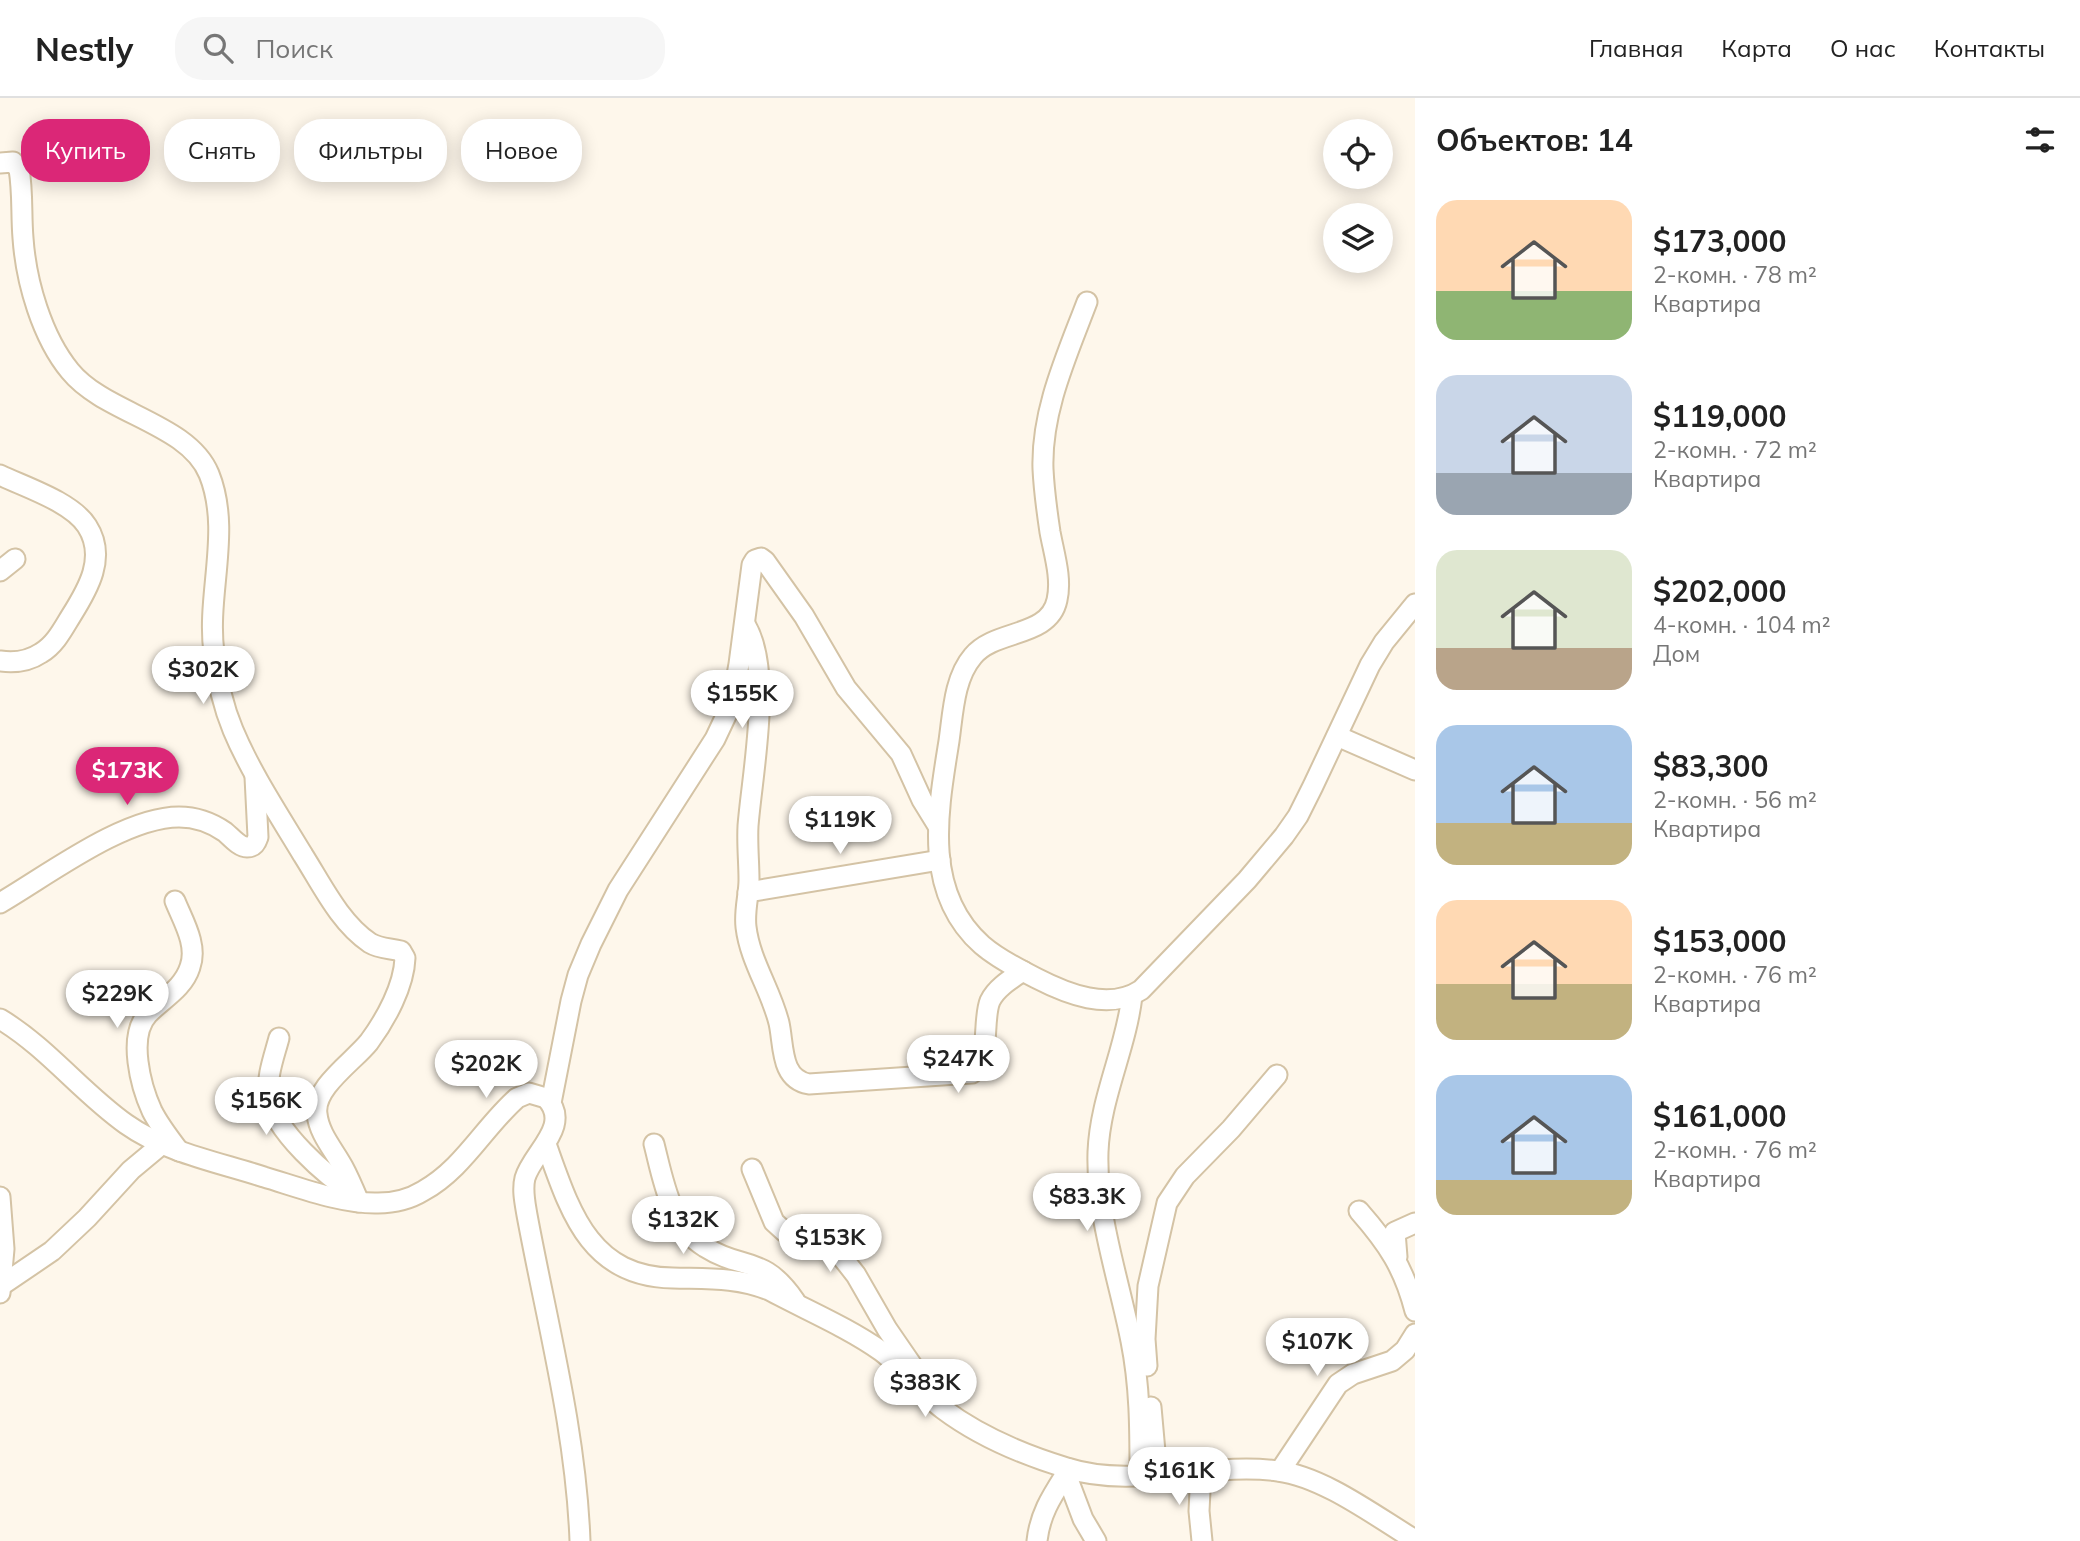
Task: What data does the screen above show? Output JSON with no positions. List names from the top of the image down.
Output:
{
  "page": {
    "header": "Nestly",
    "search": "Поиск",
    "nav": [
      "Главная",
      "Карта",
      "О нас",
      "Контакты"
    ],
    "heading": "Объектов: 14",
    "chip": [
      "Купить",
      "Снять",
      "Фильтры",
      "Новое"
    ],
    "list": [
      {
        "name": "$173,000",
        "note": "2-комн. · 78 m² · Квартира"
      },
      {
        "name": "$119,000",
        "note": "2-комн. · 72 m² · Квартира"
      },
      {
        "name": "$202,000",
        "note": "4-комн. · 104 m² · Дом"
      },
      {
        "name": "$83,300",
        "note": "2-комн. · 56 m² · Квартира"
      },
      {
        "name": "$153,000",
        "note": "2-комн. · 76 m² · Квартира"
      },
      {
        "name": "$161,000",
        "note": "2-комн. · 76 m² · Квартира"
      }
    ],
    "price": [
      "$302K",
      "$155K",
      "$173K",
      "$119K",
      "$229K",
      "$247K",
      "$202K",
      "$156K",
      "$83.3K",
      "$132K",
      "$153K",
      "$107K",
      "$383K",
      "$161K"
    ]
  }
}
